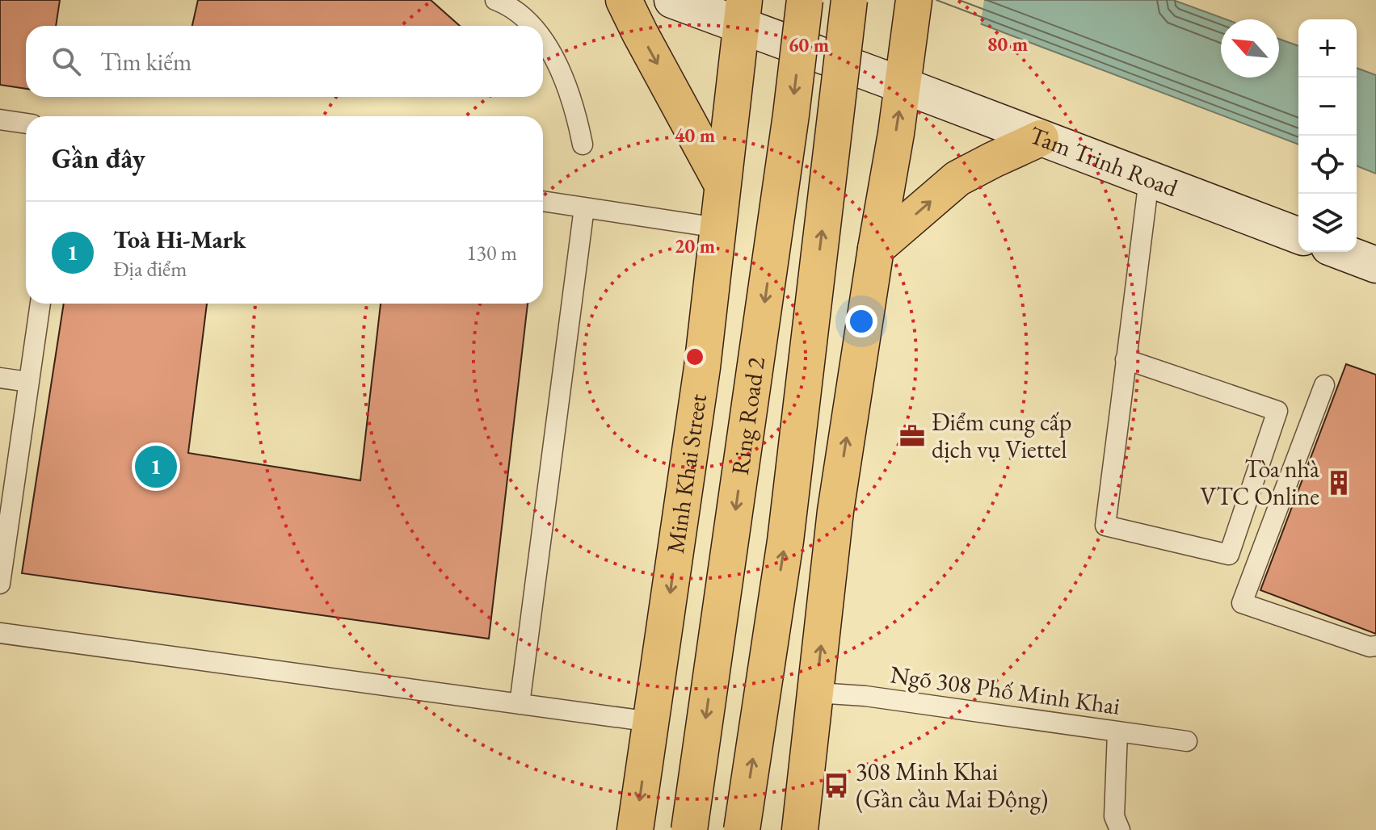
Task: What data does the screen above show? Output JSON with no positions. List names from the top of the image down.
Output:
{
  "streets": {
    "main road": ["Tam Trinh Road", "Ring Road 2", "Minh Khai Street"],
    "lane": ["Ngõ 308 Phố Minh Khai"]
  },
  "crossings": [
    ["Tam Trinh Road", "Minh Khai Street"]
  ],
  "places": {
    "office": ["Điểm cung cấp dịch vụ Viettel"],
    "building": ["Tòa nhà VTC Online"],
    "bus stop": ["308 Minh Khai (Gần cầu Mai Động)"]
  },
  "north": "top left",
  "page": {
    "map_buttons": ["+", "−"],
    "search": "Tìm kiếm",
    "heading": "Gần đây",
    "list": [
      {
        "mark": "1",
        "name": "Toà Hi-Mark",
        "note": "Địa điểm",
        "value": "130 m"
      }
    ],
    "pins": "1"
  },
  "rings": [
    "80 m",
    "60 m",
    "40 m",
    "20 m"
  ]
}
